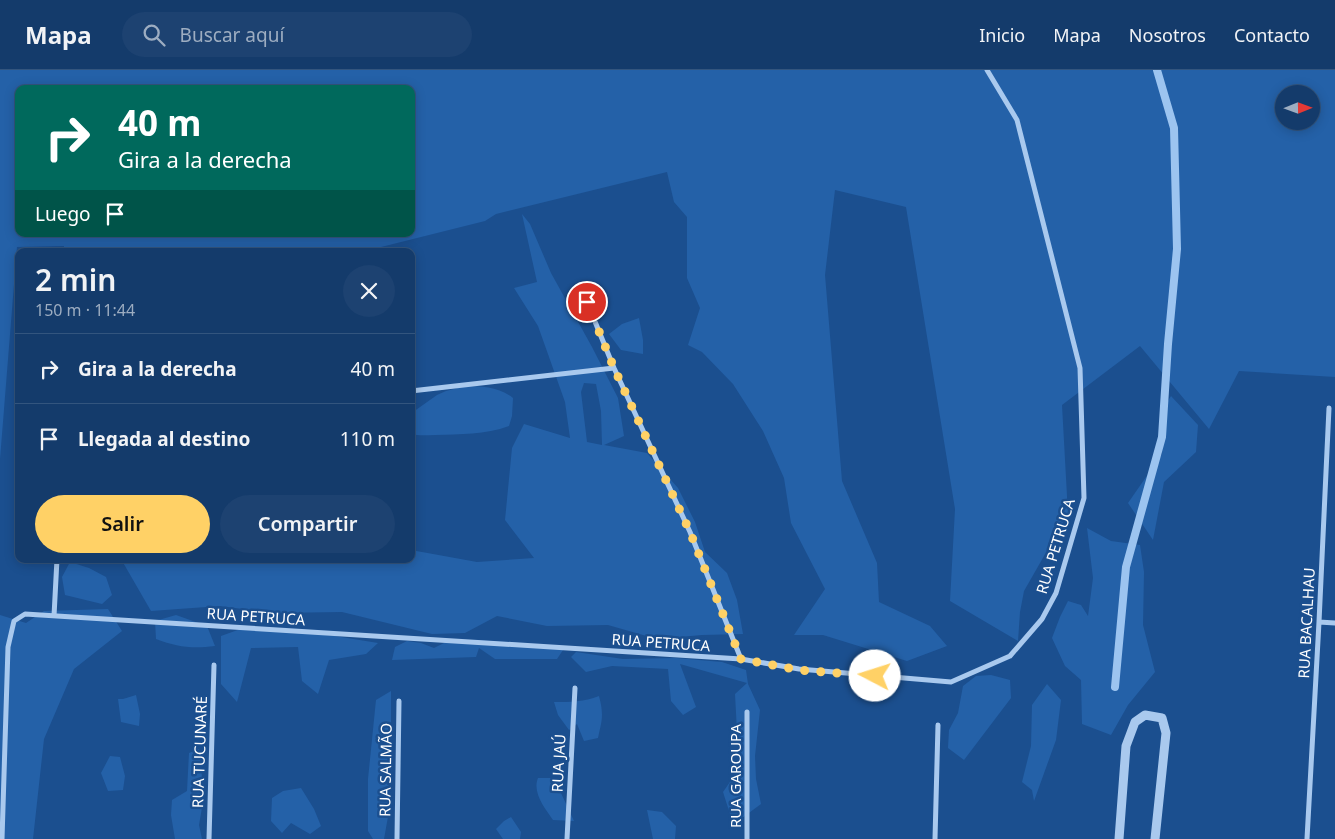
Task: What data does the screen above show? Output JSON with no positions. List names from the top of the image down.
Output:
{
  "streets": {
    "street": [
      "RUA PETRUCA",
      "RUA BACALHAU",
      "RUA TUCUNARÉ",
      "RUA JAÚ",
      "RUA SALMÃO",
      "RUA GAROUPA"
    ]
  },
  "north": "right",
  "page": {
    "header": "Mapa",
    "search": "Buscar aquí",
    "nav": [
      "Inicio",
      "Mapa",
      "Nosotros",
      "Contacto"
    ],
    "turn": ["40 m", "Gira a la derecha"],
    "then": "Luego",
    "heading": ["2 min", "150 m · 11:44"],
    "list": [
      {
        "name": "Gira a la derecha",
        "value": "40 m"
      },
      {
        "name": "Llegada al destino",
        "value": "110 m"
      }
    ],
    "buttons": ["Salir", "Compartir"]
  }
}
